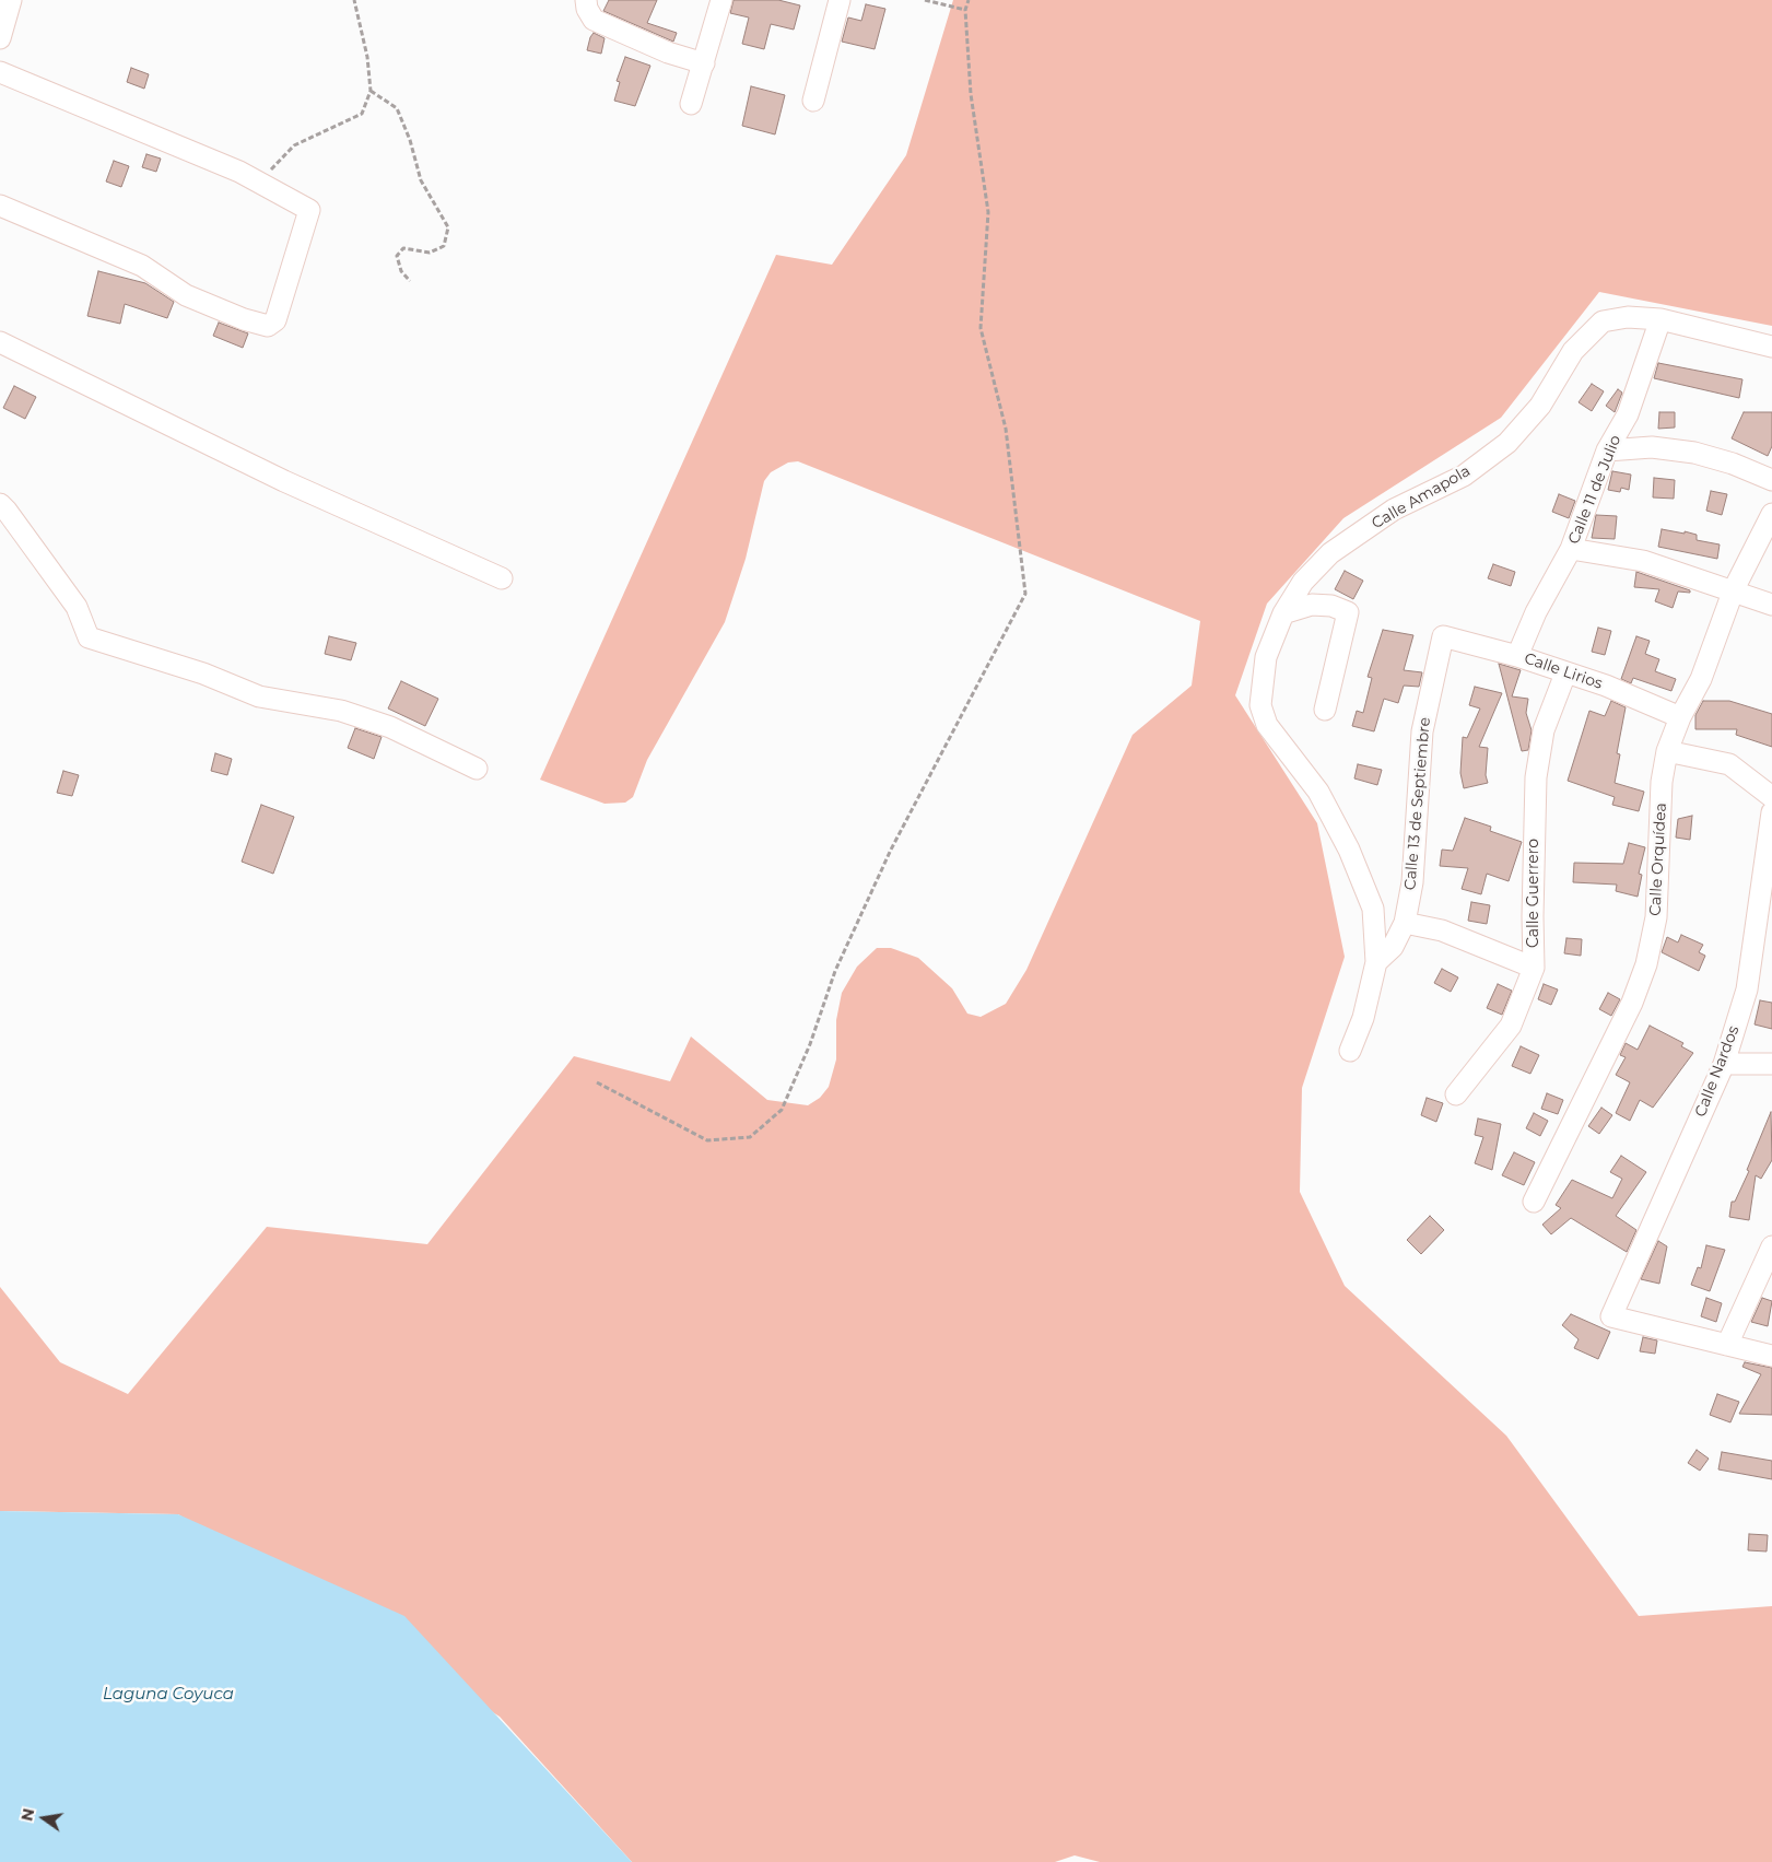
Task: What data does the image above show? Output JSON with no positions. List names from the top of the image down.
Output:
{
  "streets": {
    "street": [
      "Calle 11 de Julio",
      "Calle Amapola",
      "Calle Lirios",
      "Calle 13 de Septiembre",
      "Calle Orquídea",
      "Calle Guerrero",
      "Calle Nardos"
    ]
  },
  "crossings": [
    ["Calle 11 de Julio", "Calle Amapola"],
    ["Calle 11 de Julio", "Calle Lirios"],
    ["Calle Amapola", "Calle 13 de Septiembre"],
    ["Calle Lirios", "Calle 13 de Septiembre"],
    ["Calle Lirios", "Calle Orquídea"],
    ["Calle Lirios", "Calle Guerrero"]
  ],
  "water": ["Laguna Coyuca"],
  "north": "left"
}
